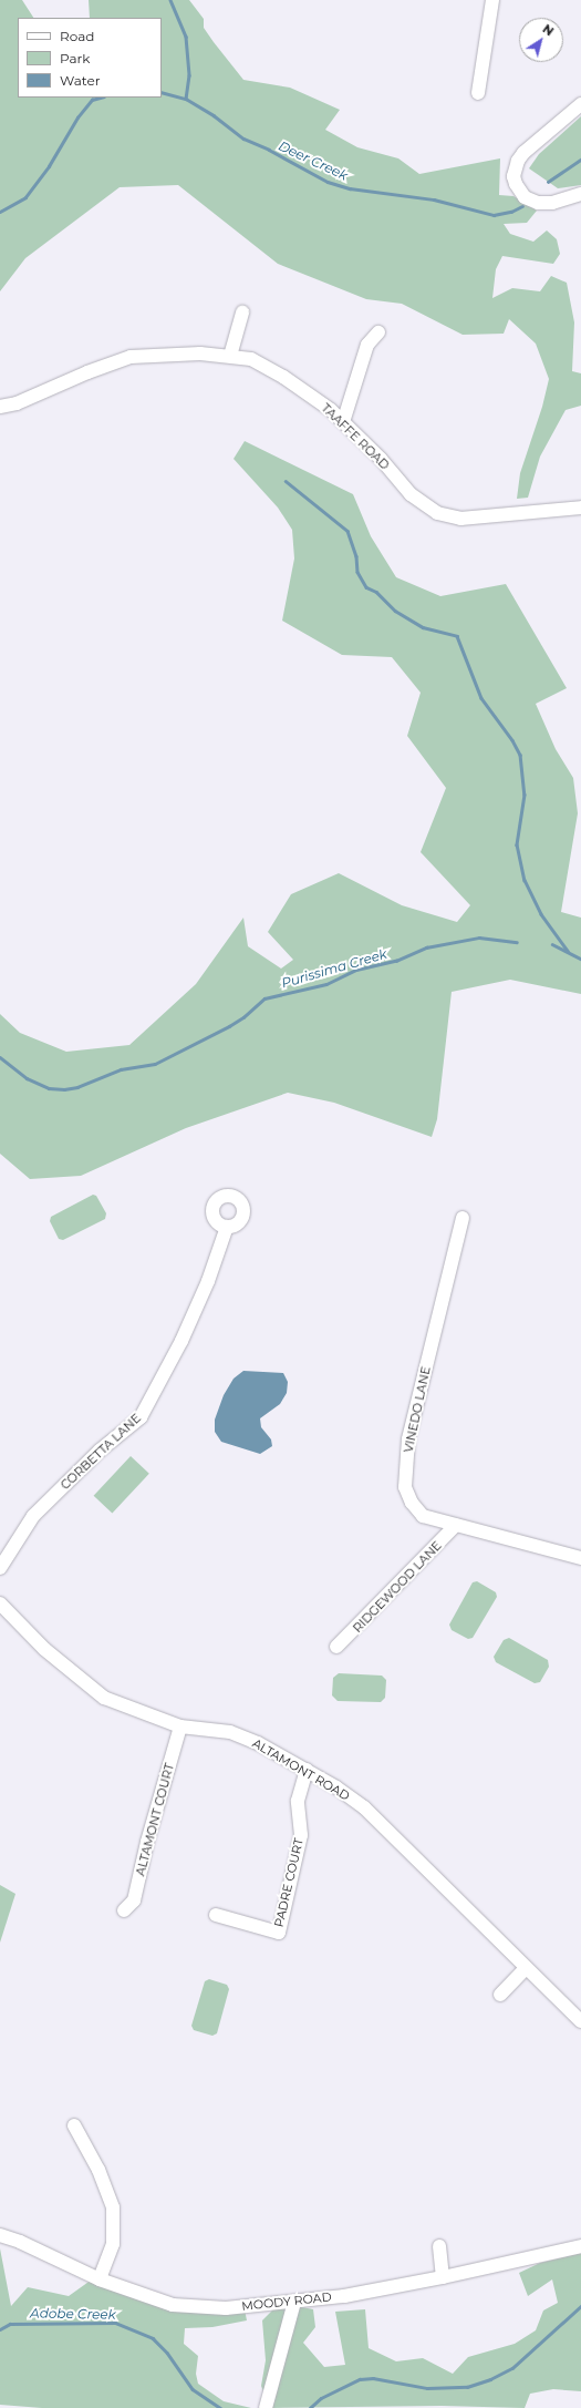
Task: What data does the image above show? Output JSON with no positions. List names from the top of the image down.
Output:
{
  "streets": {
    "street": [
      "TAAFFE ROAD",
      "VINEDO LANE",
      "CORBETTA LANE",
      "RIDGEWOOD LANE",
      "ALTAMONT ROAD",
      "ALTAMONT COURT",
      "PADRE COURT",
      "MOODY ROAD"
    ]
  },
  "crossings": [
    ["VINEDO LANE", "RIDGEWOOD LANE"],
    ["ALTAMONT ROAD", "ALTAMONT COURT"],
    ["ALTAMONT ROAD", "PADRE COURT"]
  ],
  "water": ["Deer Creek", "Purissima Creek", "Adobe Creek"],
  "legend": ["Road", "Park", "Water"],
  "north": "top right"
}
